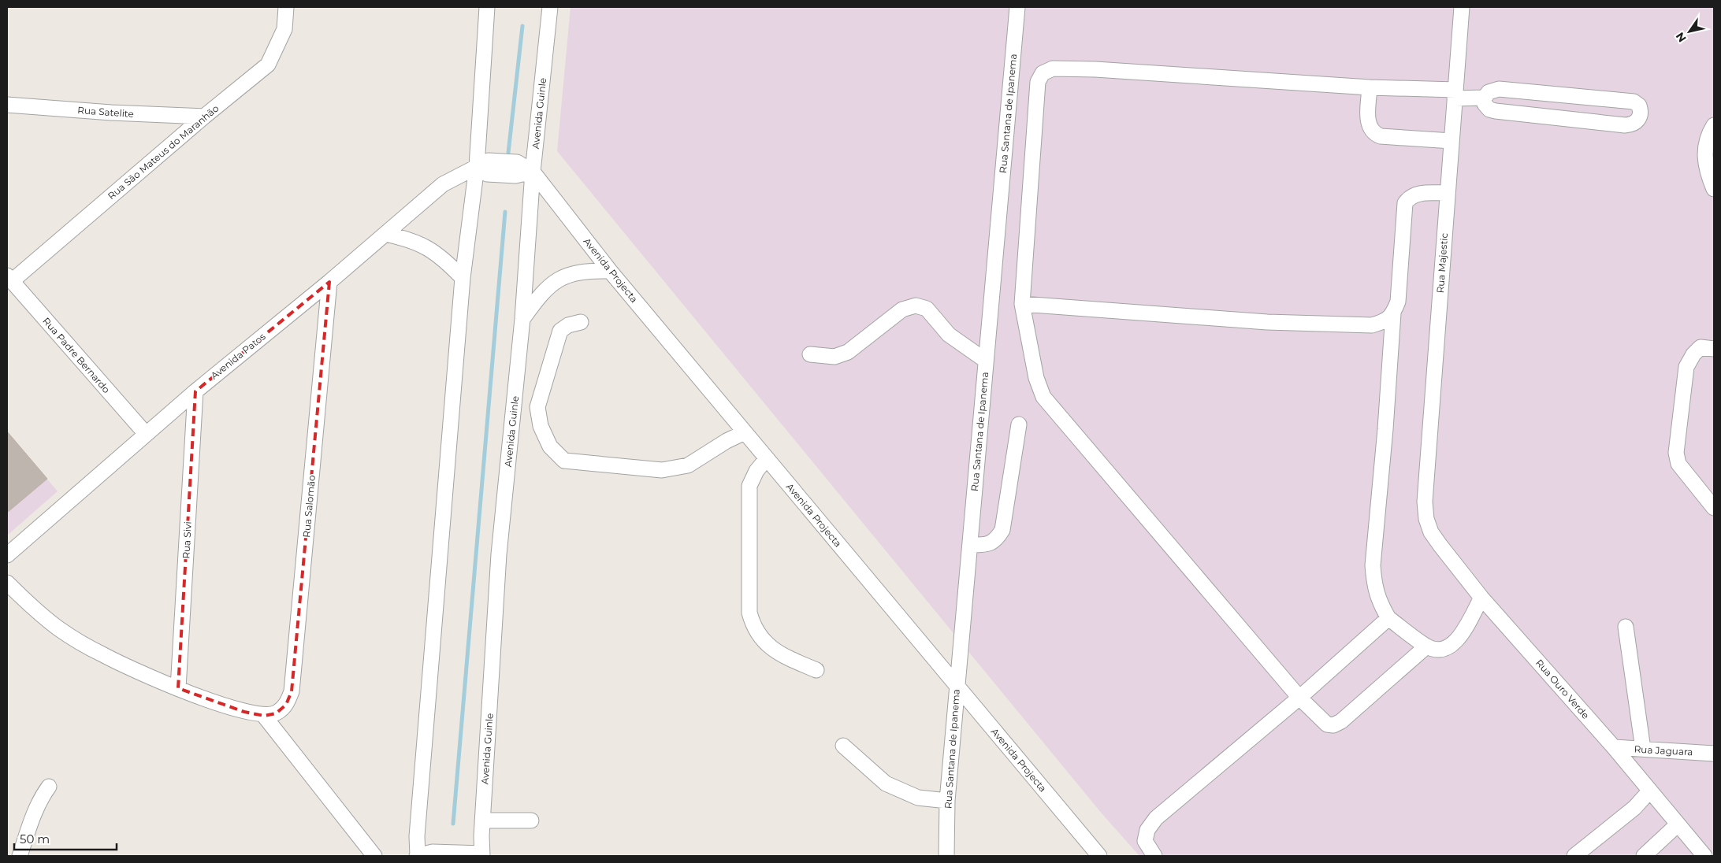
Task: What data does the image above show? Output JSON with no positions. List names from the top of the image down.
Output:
{
  "streets": {
    "street": [
      "Rua Satelite",
      "Avenida Guinle",
      "Rua Santana de Ipanema",
      "Rua São Mateus do Maranhão",
      "Rua Majestic",
      "Avenida Projecta",
      "Rua Padre Bernardo",
      "Avenida Patos",
      "Rua Salomão",
      "Rua Sivi",
      "Rua Ouro Verde",
      "Rua Jaguara"
    ]
  },
  "crossings": [
    ["Rua Satelite", "Rua São Mateus do Maranhão"],
    ["Avenida Guinle", "Avenida Projecta"],
    ["Rua Santana de Ipanema", "Avenida Projecta"],
    ["Rua São Mateus do Maranhão", "Rua Padre Bernardo"],
    ["Rua Majestic", "Rua Ouro Verde"],
    ["Rua Padre Bernardo", "Avenida Patos"],
    ["Avenida Patos", "Rua Salomão"],
    ["Avenida Patos", "Rua Sivi"],
    ["Rua Ouro Verde", "Rua Jaguara"]
  ],
  "scale_bar": "50 m",
  "north": "bottom left"
}
